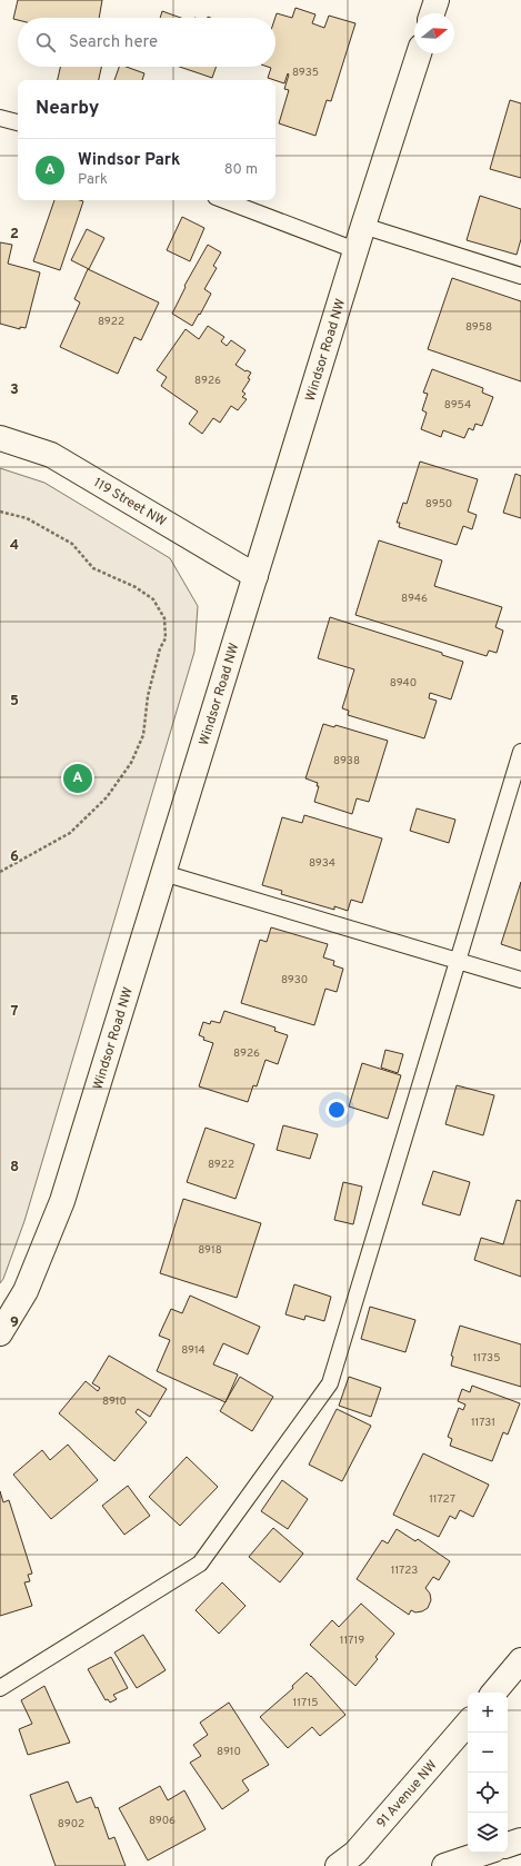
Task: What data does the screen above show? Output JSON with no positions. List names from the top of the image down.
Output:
{
  "streets": {
    "street": ["Windsor Road NW", "119 Street NW", "91 Avenue NW"]
  },
  "crossings": [
    ["Windsor Road NW", "119 Street NW"]
  ],
  "house_numbers": [
    "8935",
    "8922",
    "8958",
    "8926",
    "8954",
    "8950",
    "8946",
    "8940",
    "8938",
    "8934",
    "8930",
    "8926",
    "8922",
    "8918",
    "8914",
    "11735",
    "8910",
    "11731",
    "11727",
    "11723",
    "11719",
    "11715",
    "8910",
    "8906",
    "8902"
  ],
  "north": "right",
  "page": {
    "search": "Search here",
    "heading": "Nearby",
    "list": [
      {
        "mark": "A",
        "name": "Windsor Park",
        "note": "Park",
        "value": "80 m"
      }
    ],
    "pins": "A",
    "map_buttons": ["+", "−"]
  },
  "grid": {
    "rows": [
      "2",
      "3",
      "4",
      "5",
      "6",
      "7",
      "8",
      "9"
    ]
  }
}
